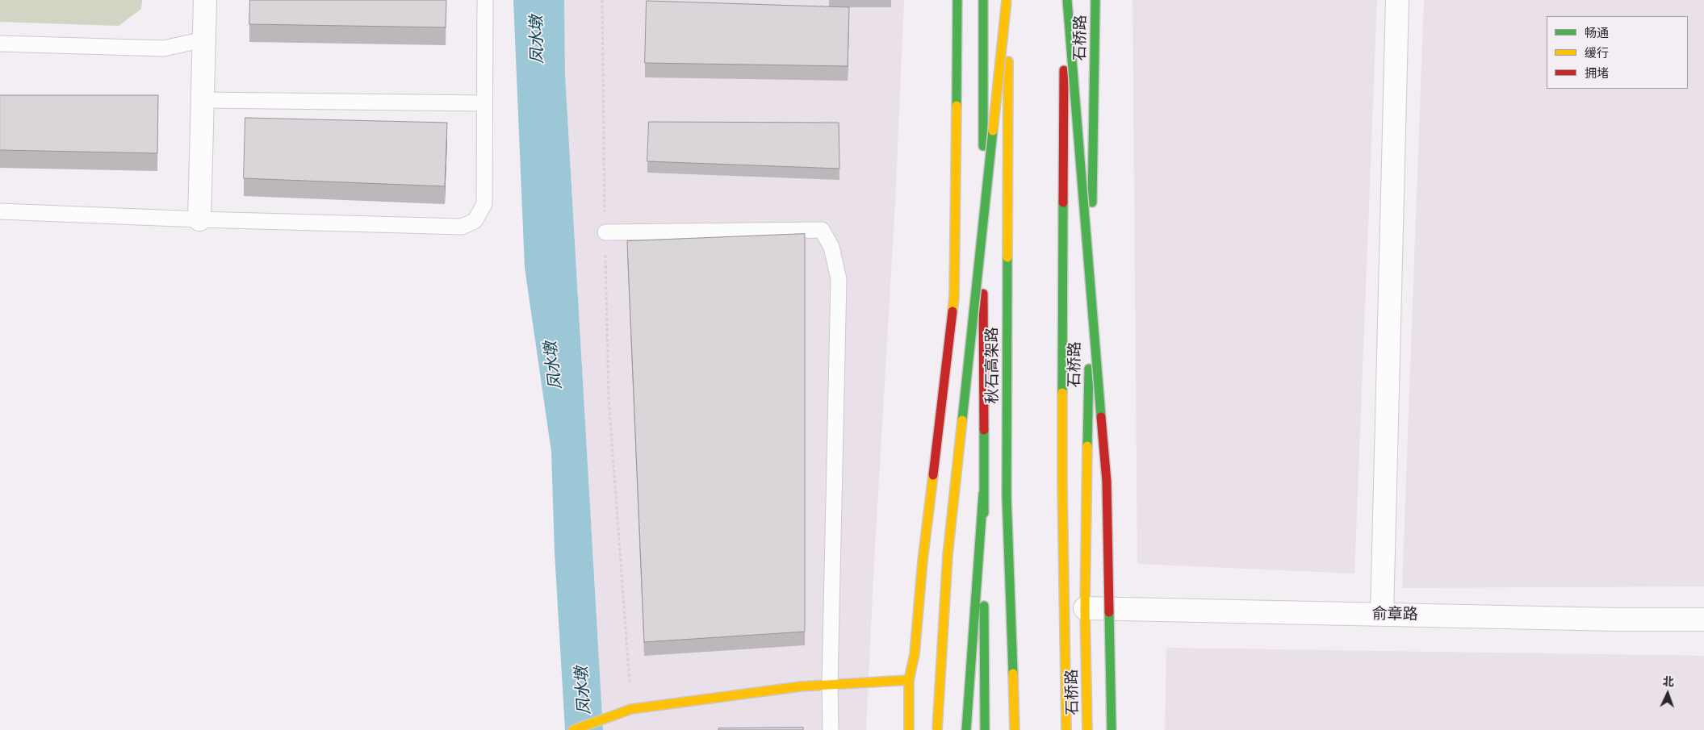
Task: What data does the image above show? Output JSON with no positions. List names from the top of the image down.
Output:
{
  "streets": {
    "main road": ["石桥路", "秋石高架路"],
    "street": ["俞章路"]
  },
  "crossings": [
    ["石桥路", "俞章路"]
  ],
  "water": ["凤水墩"],
  "legend": ["畅通", "缓行", "拥堵"],
  "north": "top"
}
